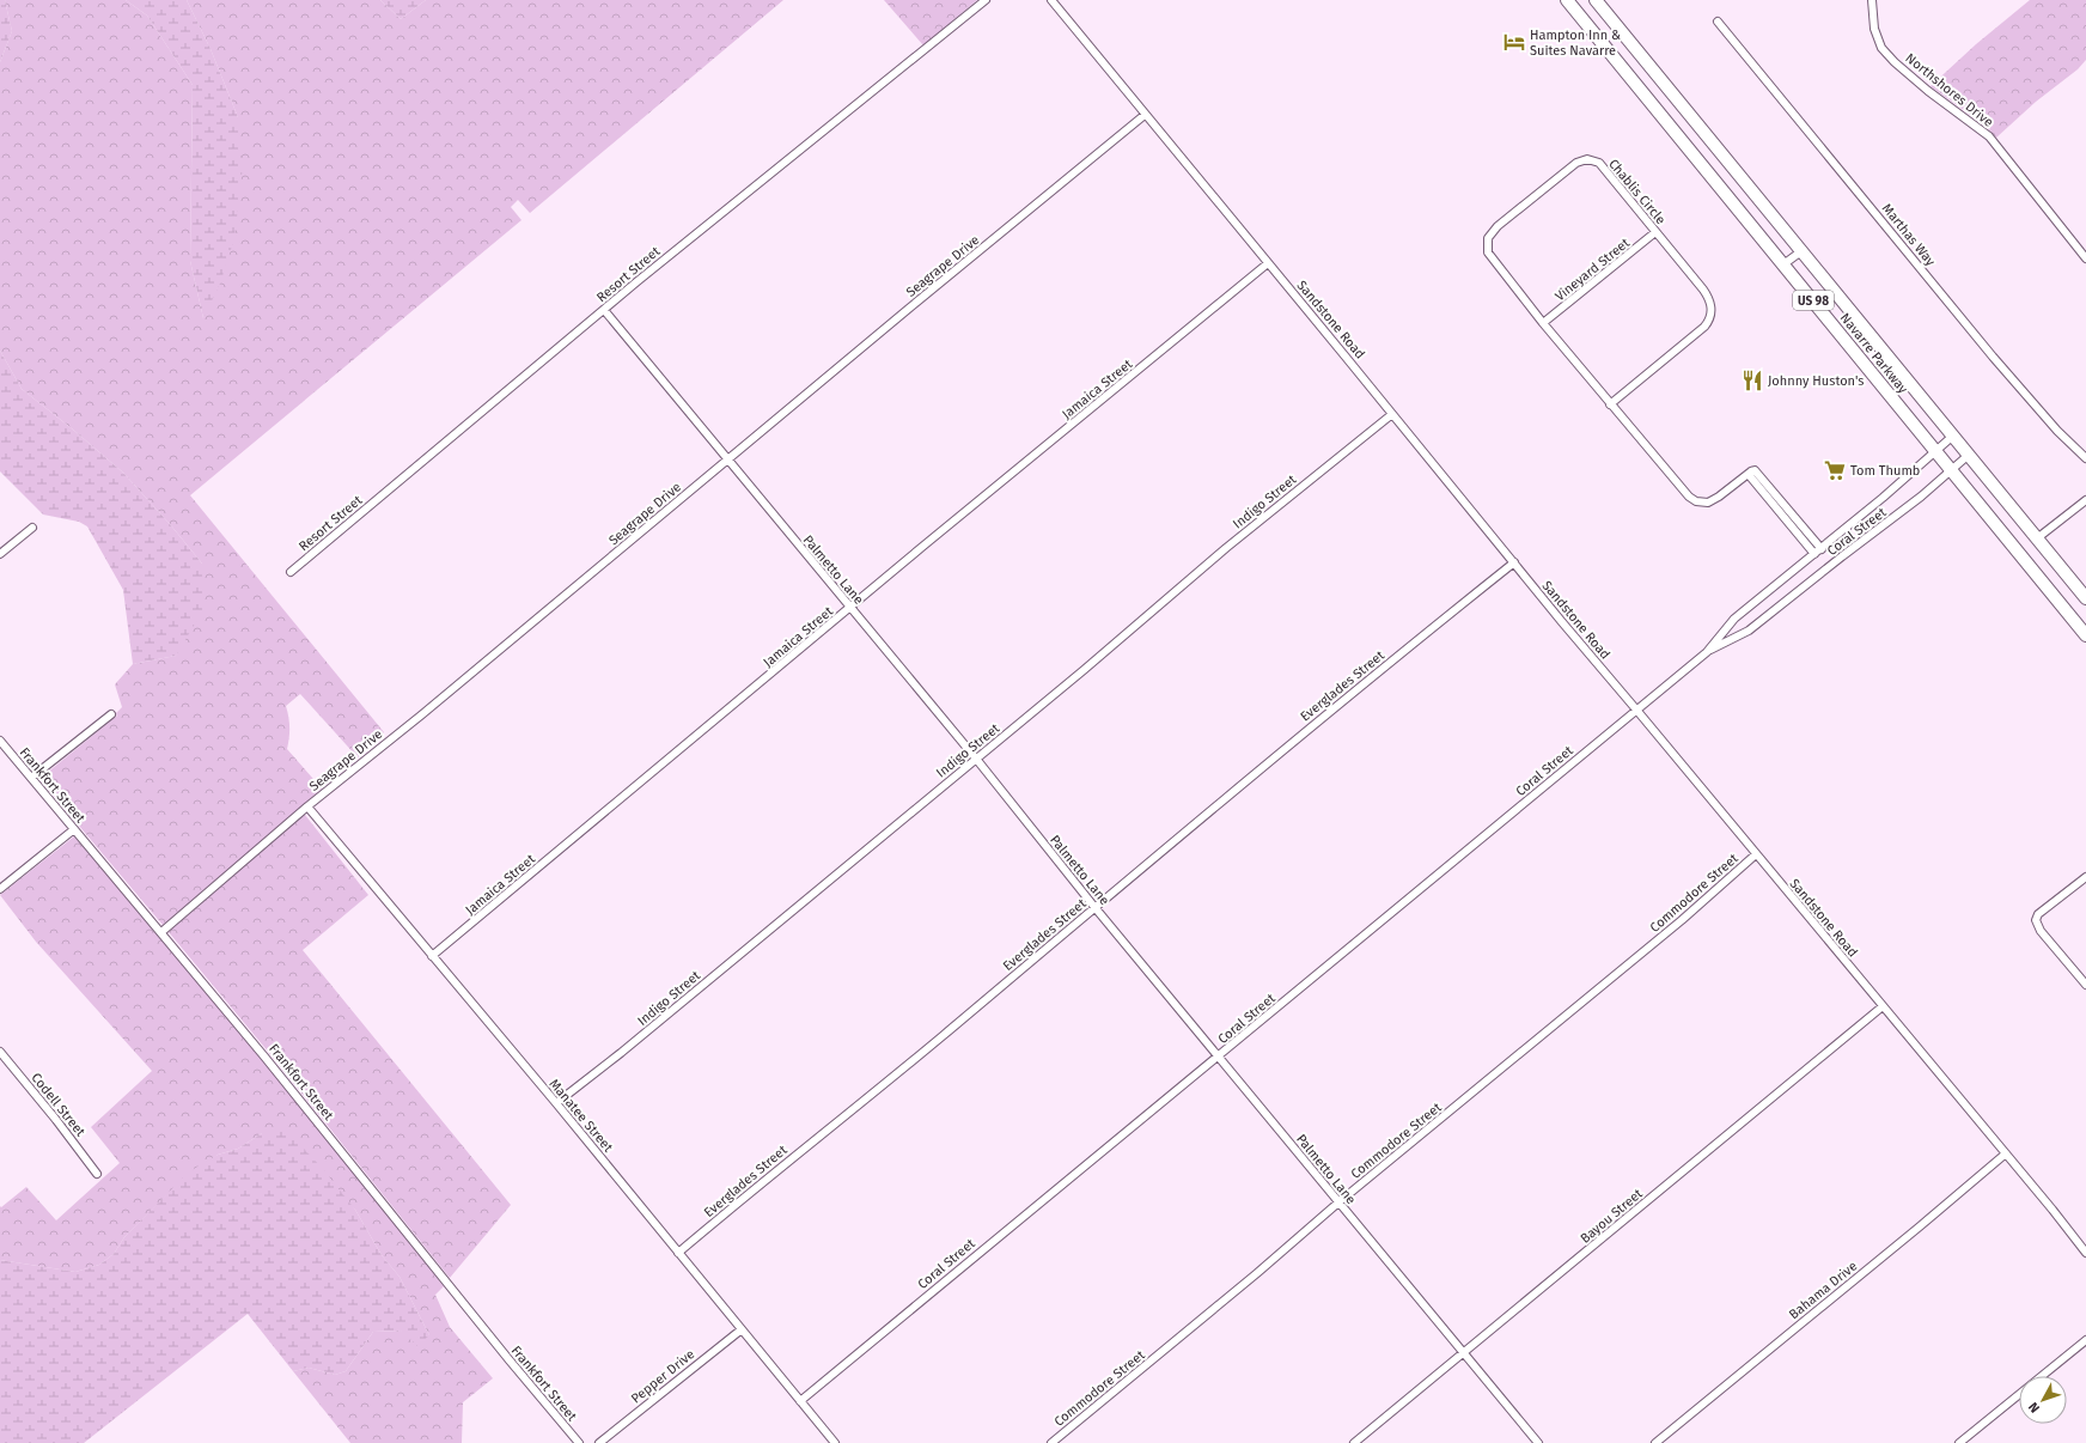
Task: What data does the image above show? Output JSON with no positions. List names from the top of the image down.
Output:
{
  "streets": {
    "highway": ["US 98", "Navarre Parkway"],
    "street": [
      "Northshores Drive",
      "Chablis Circle",
      "Marthas Way",
      "Seagrape Drive",
      "Vineyard Street",
      "Resort Street",
      "Sandstone Road",
      "Jamaica Street",
      "Indigo Street",
      "Coral Street",
      "Palmetto Lane",
      "Everglades Street",
      "Frankfort Street",
      "Commodore Street",
      "Codell Street",
      "Manatee Street",
      "Bayou Street",
      "Bahama Drive",
      "Pepper Drive"
    ]
  },
  "crossings": [
    ["Chablis Circle", "Vineyard Street"],
    ["Seagrape Drive", "Sandstone Road"],
    ["Seagrape Drive", "Palmetto Lane"],
    ["Seagrape Drive", "Frankfort Street"],
    ["Seagrape Drive", "Manatee Street"],
    ["Resort Street", "Palmetto Lane"],
    ["Sandstone Road", "Jamaica Street"],
    ["Sandstone Road", "Indigo Street"],
    ["Sandstone Road", "Coral Street"],
    ["Sandstone Road", "Everglades Street"],
    ["Sandstone Road", "Commodore Street"],
    ["Sandstone Road", "Bayou Street"],
    ["Sandstone Road", "Bahama Drive"],
    ["Navarre Parkway", "Coral Street"],
    ["Jamaica Street", "Palmetto Lane"],
    ["Jamaica Street", "Manatee Street"],
    ["Indigo Street", "Palmetto Lane"],
    ["Indigo Street", "Manatee Street"],
    ["Coral Street", "Palmetto Lane"],
    ["Coral Street", "Manatee Street"],
    ["Palmetto Lane", "Everglades Street"],
    ["Palmetto Lane", "Commodore Street"],
    ["Palmetto Lane", "Bayou Street"],
    ["Everglades Street", "Manatee Street"],
    ["Manatee Street", "Pepper Drive"]
  ],
  "places": {
    "hotel": ["Hampton Inn & Suites Navarre"],
    "restaurant": ["Johnny Huston's"],
    "supermarket": ["Tom Thumb"]
  },
  "north": "bottom left"
}
